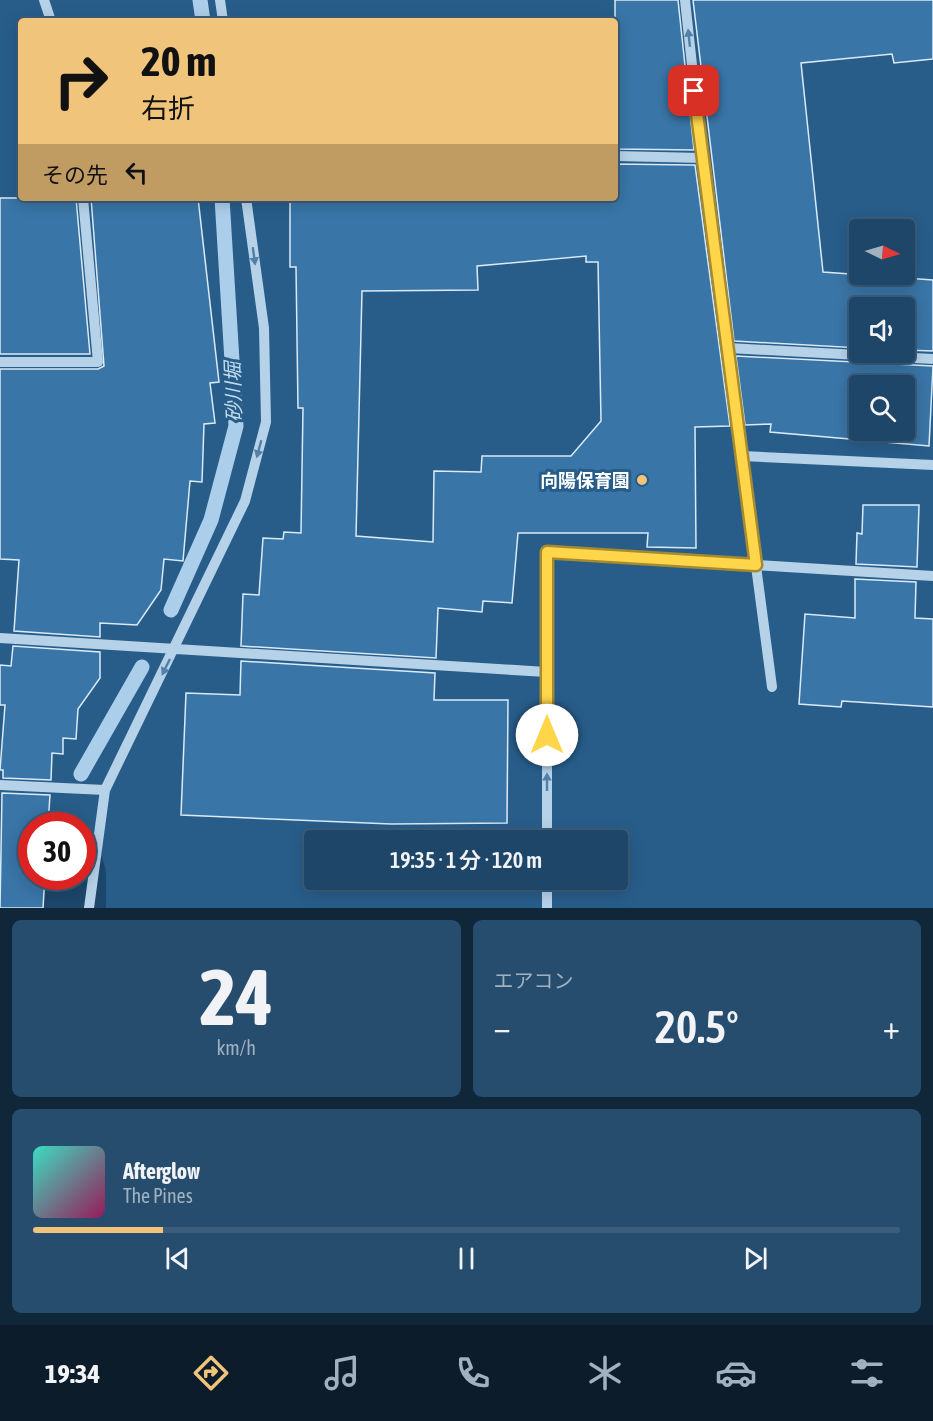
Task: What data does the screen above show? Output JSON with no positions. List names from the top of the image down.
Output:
{
  "water": ["砂川堀"],
  "places": ["向陽保育園"],
  "north": "right",
  "page": {
    "turn": ["20 m", "右折"],
    "then": "その先",
    "limit": "30",
    "trip": "19:35 · 1 分 · 120 m",
    "tile": [
      ["24", "km/h"],
      "エアコン"
    ],
    "heat": ["−", "20.5°", "+"],
    "song": ["Afterglow", "The Pines"],
    "tabs": "19:34"
  }
}
